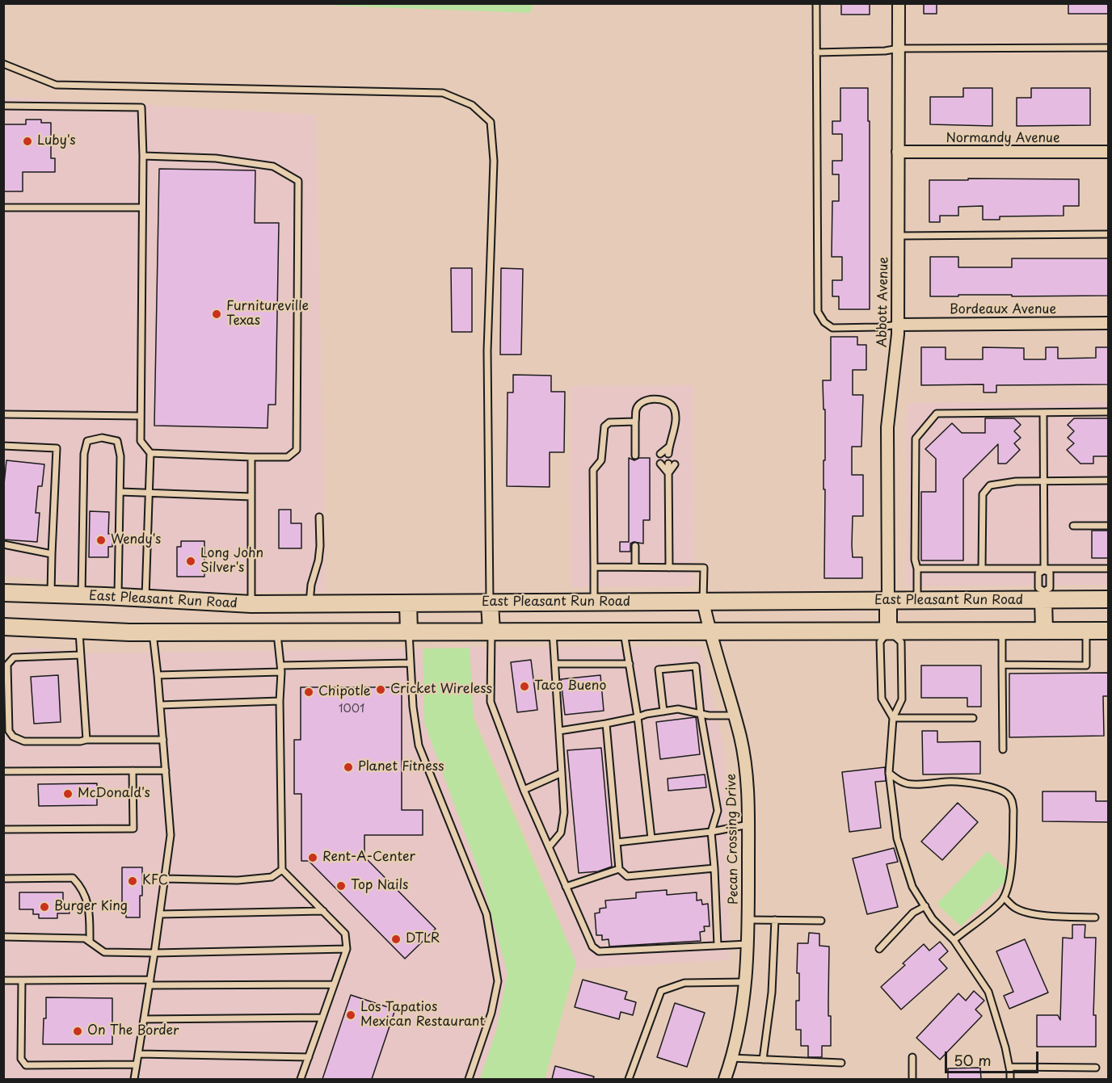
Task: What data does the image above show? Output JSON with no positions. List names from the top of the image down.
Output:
{
  "streets": {
    "main road": ["East Pleasant Run Road"],
    "street": [
      "Normandy Avenue",
      "Abbott Avenue",
      "Bordeaux Avenue",
      "Pecan Crossing Drive"
    ]
  },
  "crossings": [
    ["Normandy Avenue", "Abbott Avenue"],
    ["Abbott Avenue", "Bordeaux Avenue"],
    ["Abbott Avenue", "East Pleasant Run Road"],
    ["East Pleasant Run Road", "Pecan Crossing Drive"]
  ],
  "places": [
    "Luby's",
    "Furnitureville Texas",
    "Wendy's",
    "Long John Silver's",
    "Taco Bueno",
    "Cricket Wireless",
    "Chipotle",
    "Planet Fitness",
    "McDonald's",
    "Rent-A-Center",
    "KFC",
    "Top Nails",
    "Burger King",
    "DTLR",
    "Los Tapatios Mexican Restaurant",
    "On The Border"
  ],
  "house_numbers": ["1001"],
  "scale_bar": "50 m"
}
